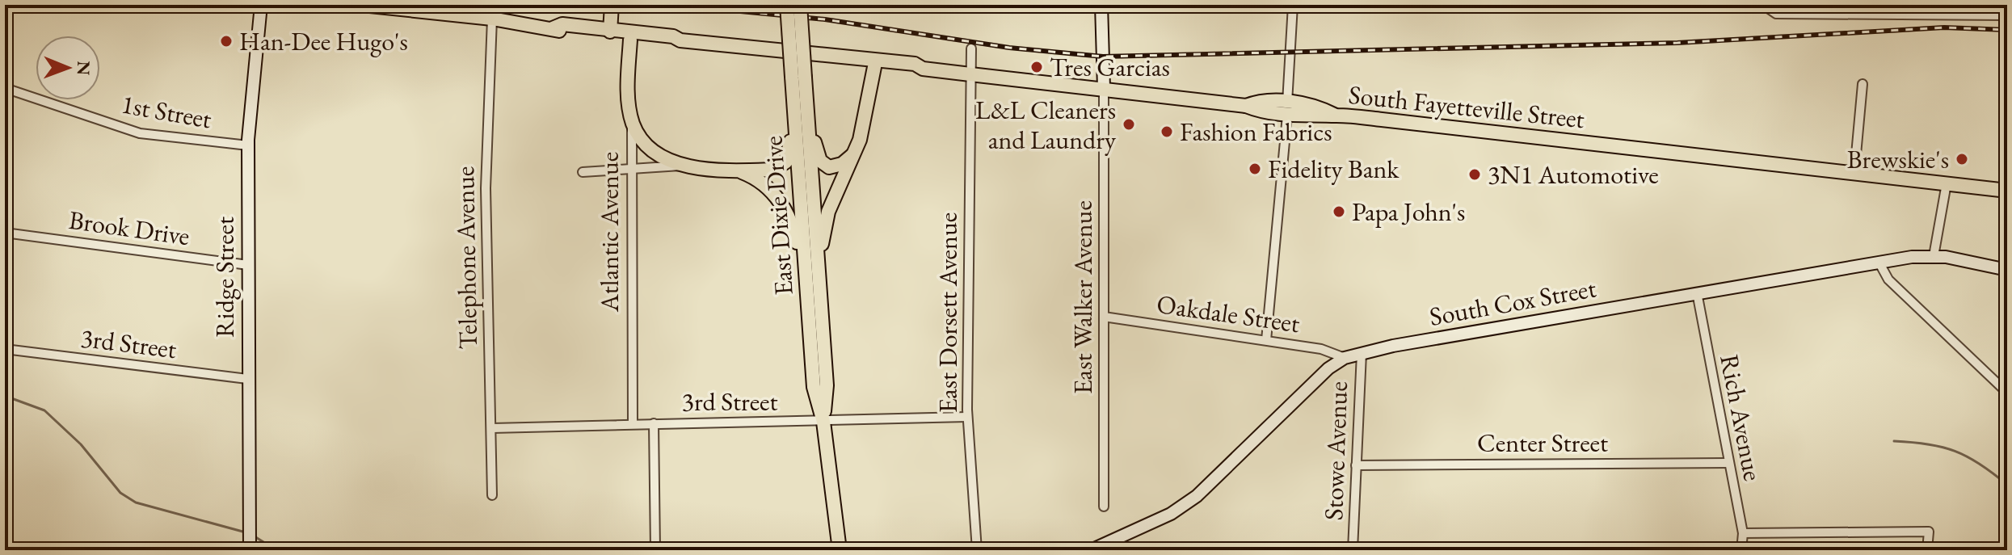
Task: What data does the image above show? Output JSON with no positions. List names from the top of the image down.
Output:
{
  "streets": {
    "main road": [
      "South Fayetteville Street",
      "East Dixie Drive",
      "Atlantic Avenue",
      "Ridge Street",
      "South Cox Street"
    ],
    "street": [
      "1st Street",
      "Brook Drive",
      "Telephone Avenue",
      "East Walker Avenue",
      "East Dorsett Avenue",
      "Oakdale Street",
      "3rd Street",
      "Rich Avenue",
      "Center Street",
      "Stowe Avenue"
    ]
  },
  "crossings": [
    ["South Fayetteville Street", "East Walker Avenue"],
    ["1st Street", "Ridge Street"],
    ["East Dixie Drive", "3rd Street"],
    ["Brook Drive", "Ridge Street"],
    ["Atlantic Avenue", "3rd Street"],
    ["Telephone Avenue", "3rd Street"],
    ["Ridge Street", "3rd Street"],
    ["East Walker Avenue", "Oakdale Street"],
    ["South Cox Street", "Oakdale Street"],
    ["South Cox Street", "Rich Avenue"],
    ["South Cox Street", "Stowe Avenue"],
    ["East Dorsett Avenue", "3rd Street"],
    ["Rich Avenue", "Center Street"],
    ["Center Street", "Stowe Avenue"]
  ],
  "places": [
    "Han-Dee Hugo's",
    "Tres Garcias",
    "L&L Cleaners and Laundry",
    "Fashion Fabrics",
    "Brewskie's",
    "Fidelity Bank",
    "3N1 Automotive",
    "Papa John's"
  ],
  "north": "right"
}
